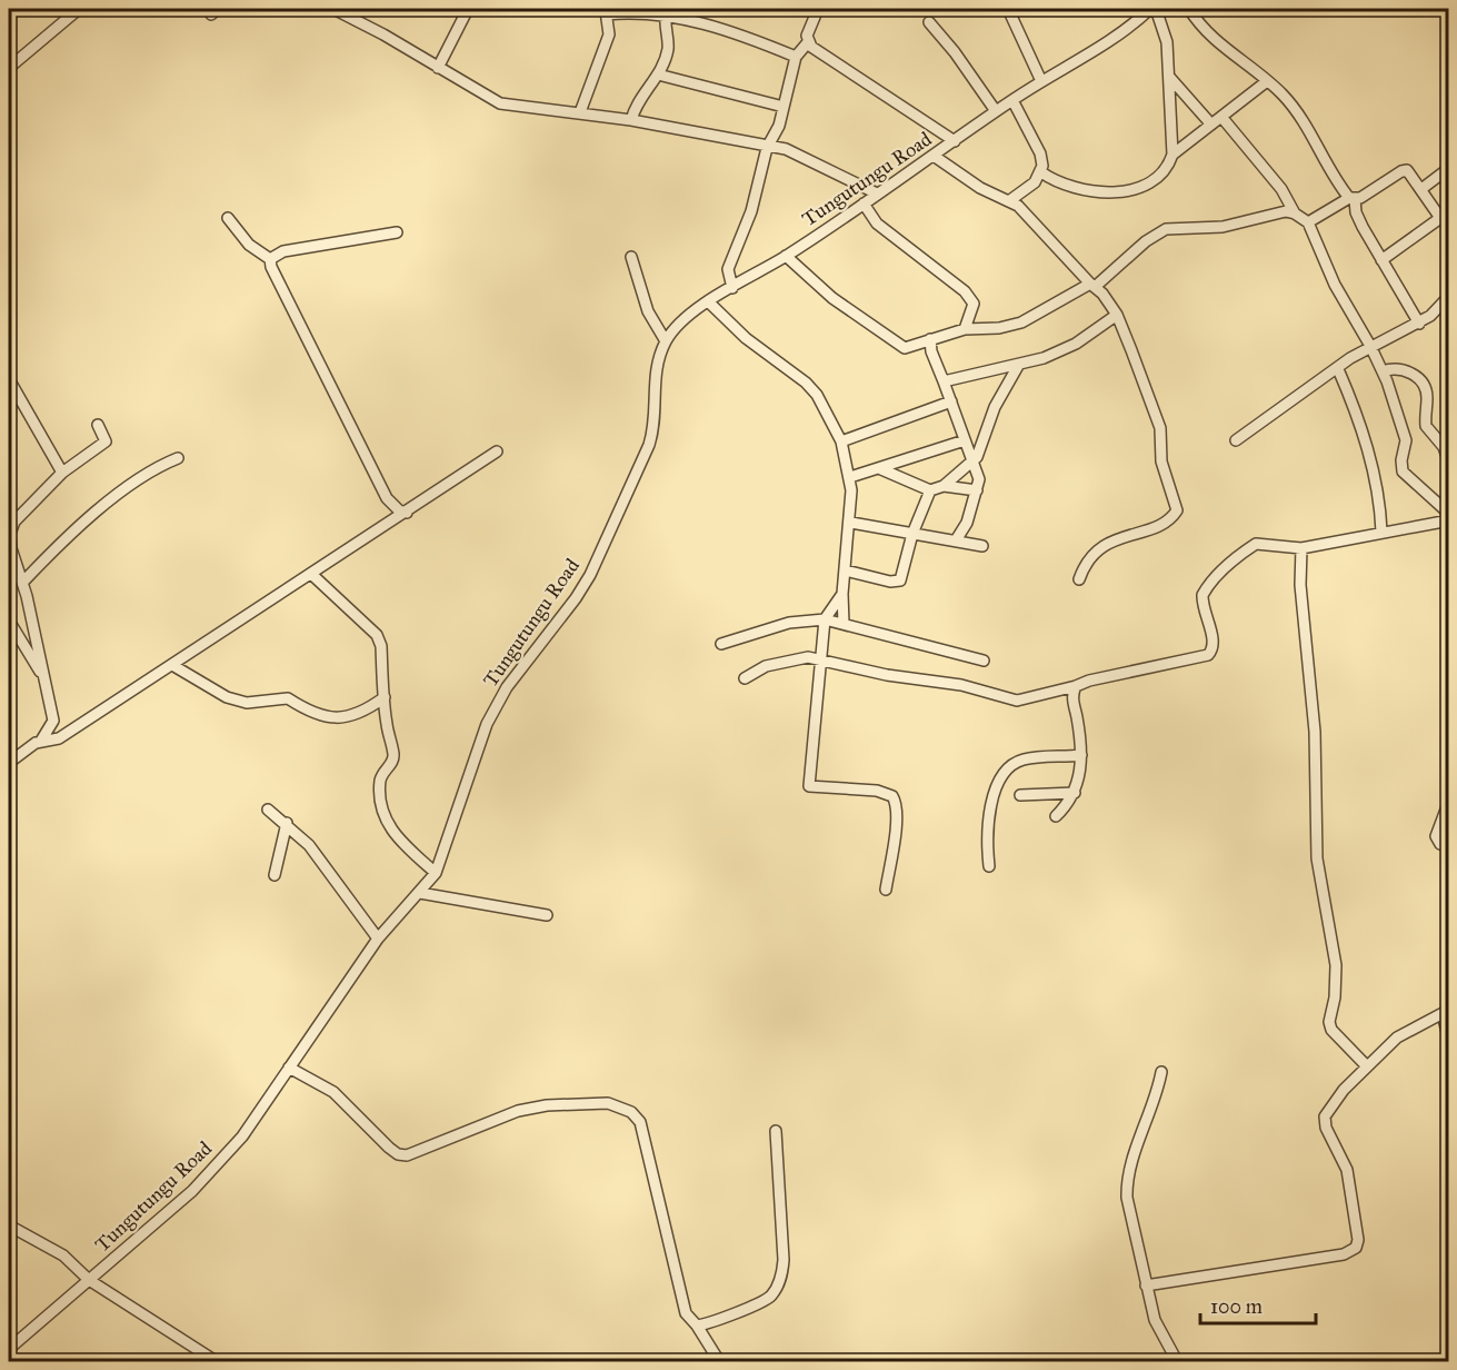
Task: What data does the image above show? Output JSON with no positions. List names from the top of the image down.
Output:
{
  "streets": {
    "street": ["Tungutungu Road"]
  },
  "scale_bar": "100 m"
}
